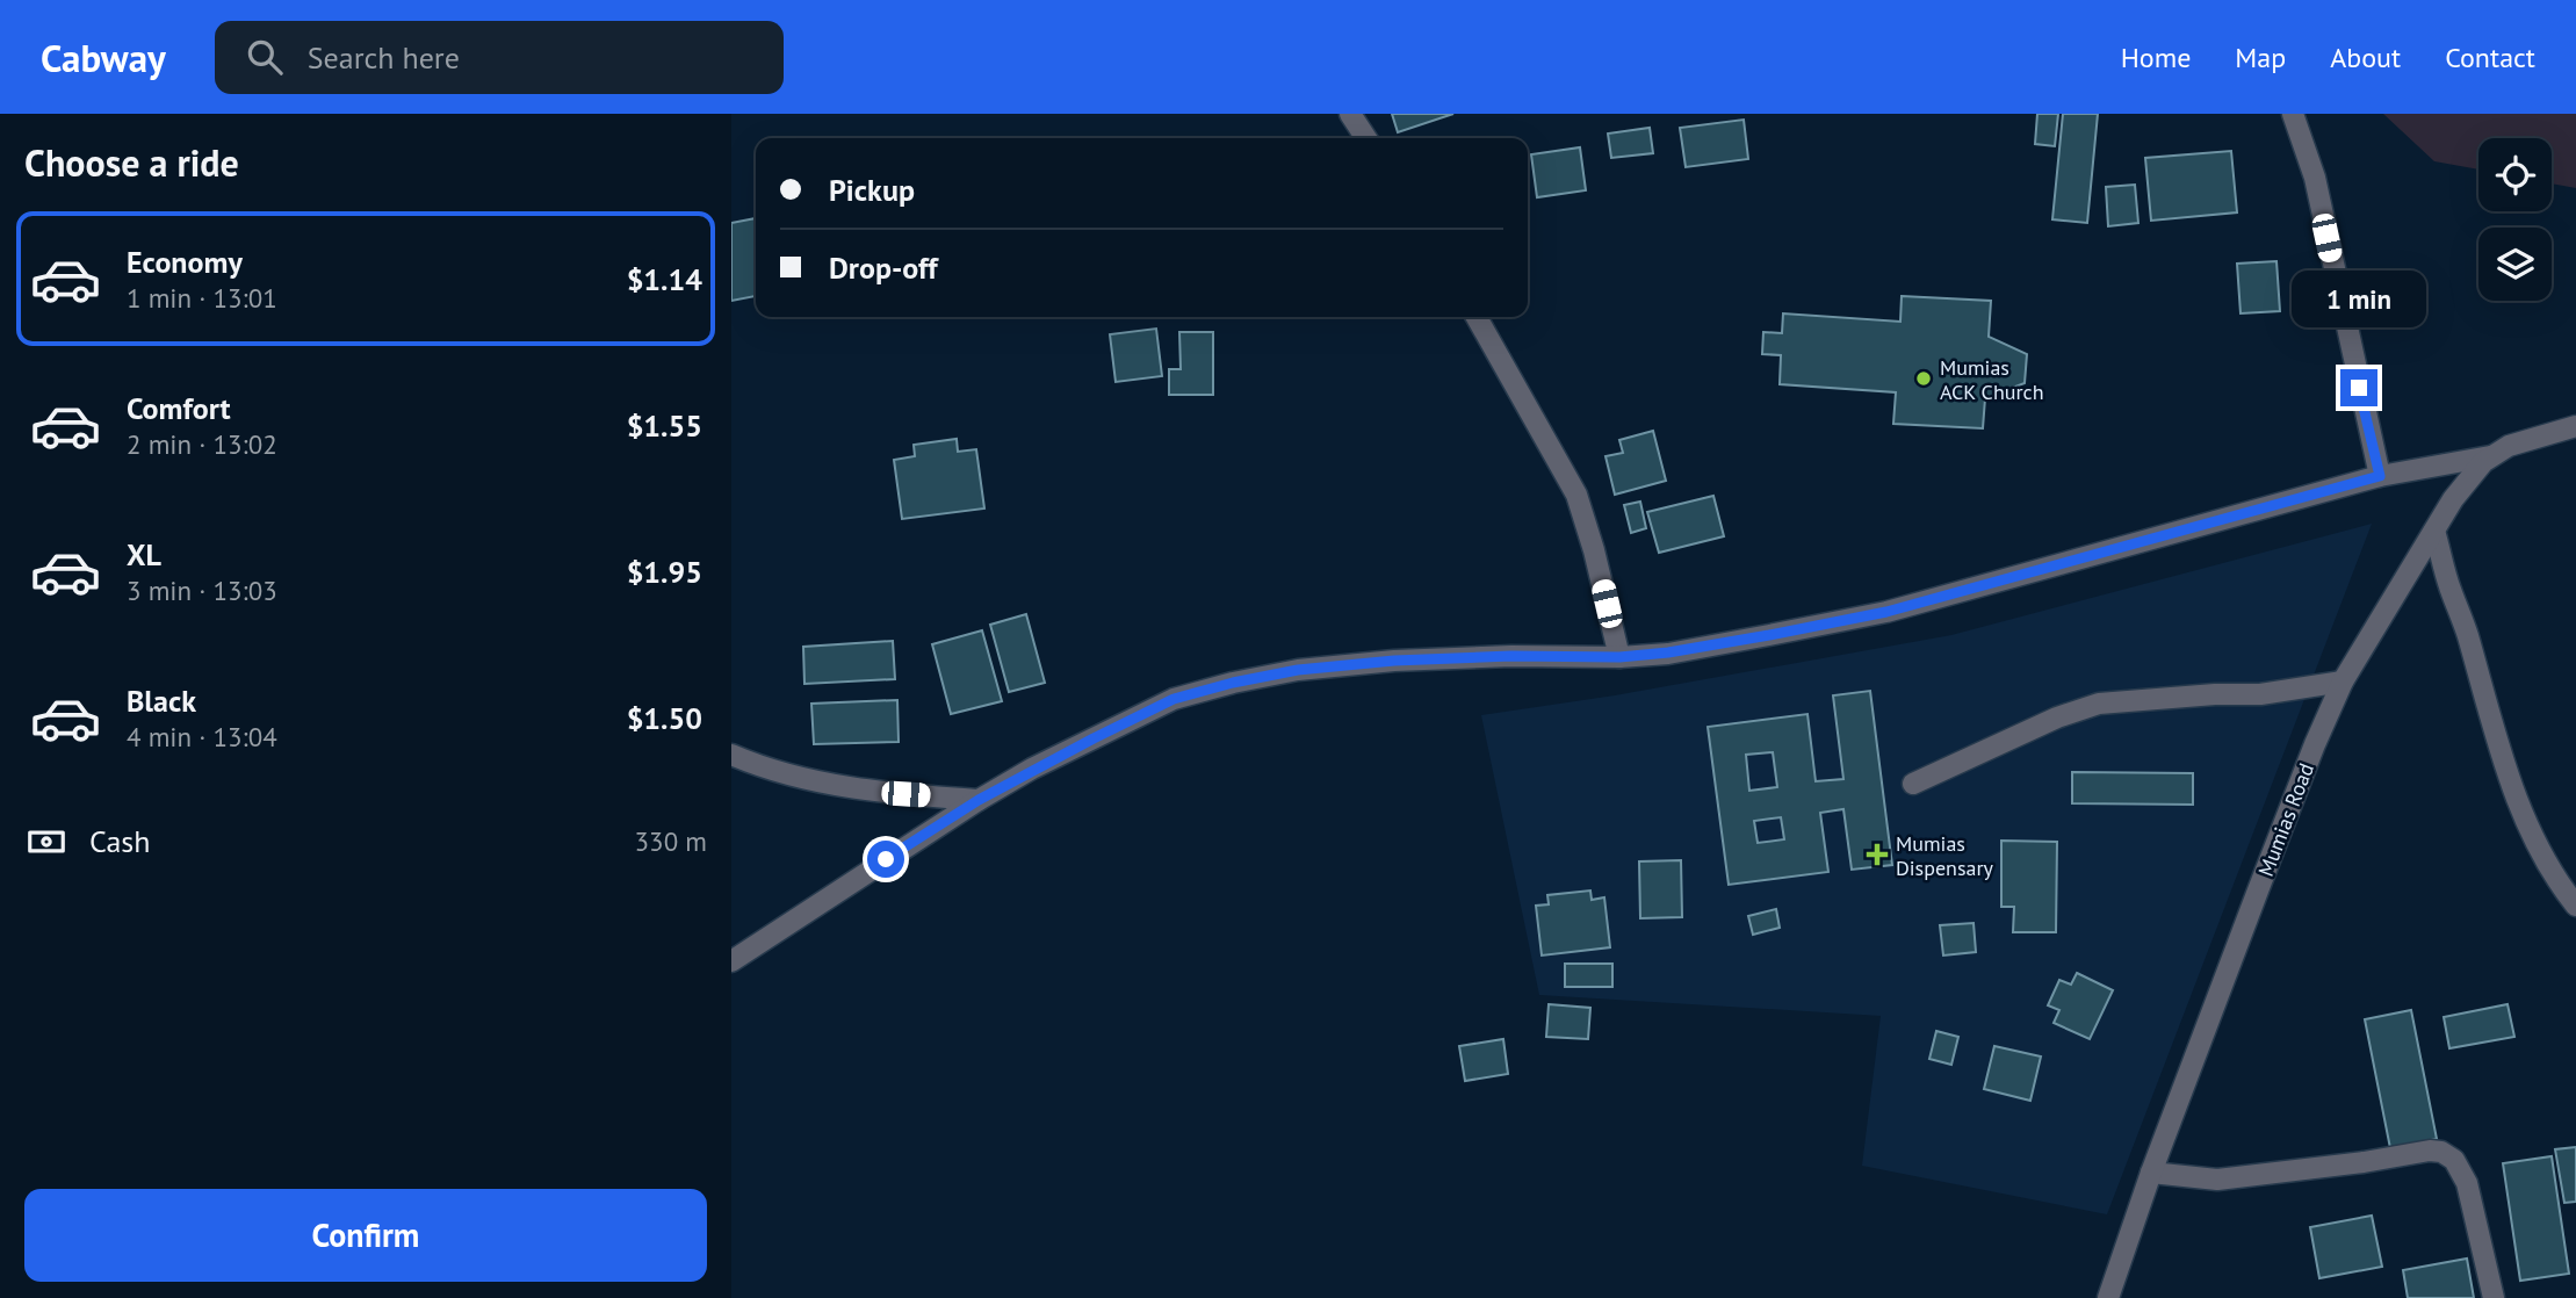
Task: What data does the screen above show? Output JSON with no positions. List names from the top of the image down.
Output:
{
  "streets": {
    "street": ["Mumias Road"]
  },
  "places": {
    "other": ["Mumias ACK Church"],
    "health": ["Mumias Dispensary"]
  },
  "page": {
    "header": "Cabway",
    "search": "Search here",
    "nav": [
      "Home",
      "Map",
      "About",
      "Contact"
    ],
    "heading": "Choose a ride",
    "banner": ["Pickup", "Drop-off"],
    "list": [
      {
        "name": "Economy",
        "note": "1 min · 13:01",
        "value": "$1.14"
      },
      {
        "name": "Comfort",
        "note": "2 min · 13:02",
        "value": "$1.55"
      },
      {
        "name": "XL",
        "note": "3 min · 13:03",
        "value": "$1.95"
      },
      {
        "name": "Black",
        "note": "4 min · 13:04",
        "value": "$1.50"
      }
    ],
    "bubble": "1 min",
    "pay": ["Cash", "330 m"],
    "buttons": "Confirm"
  }
}
